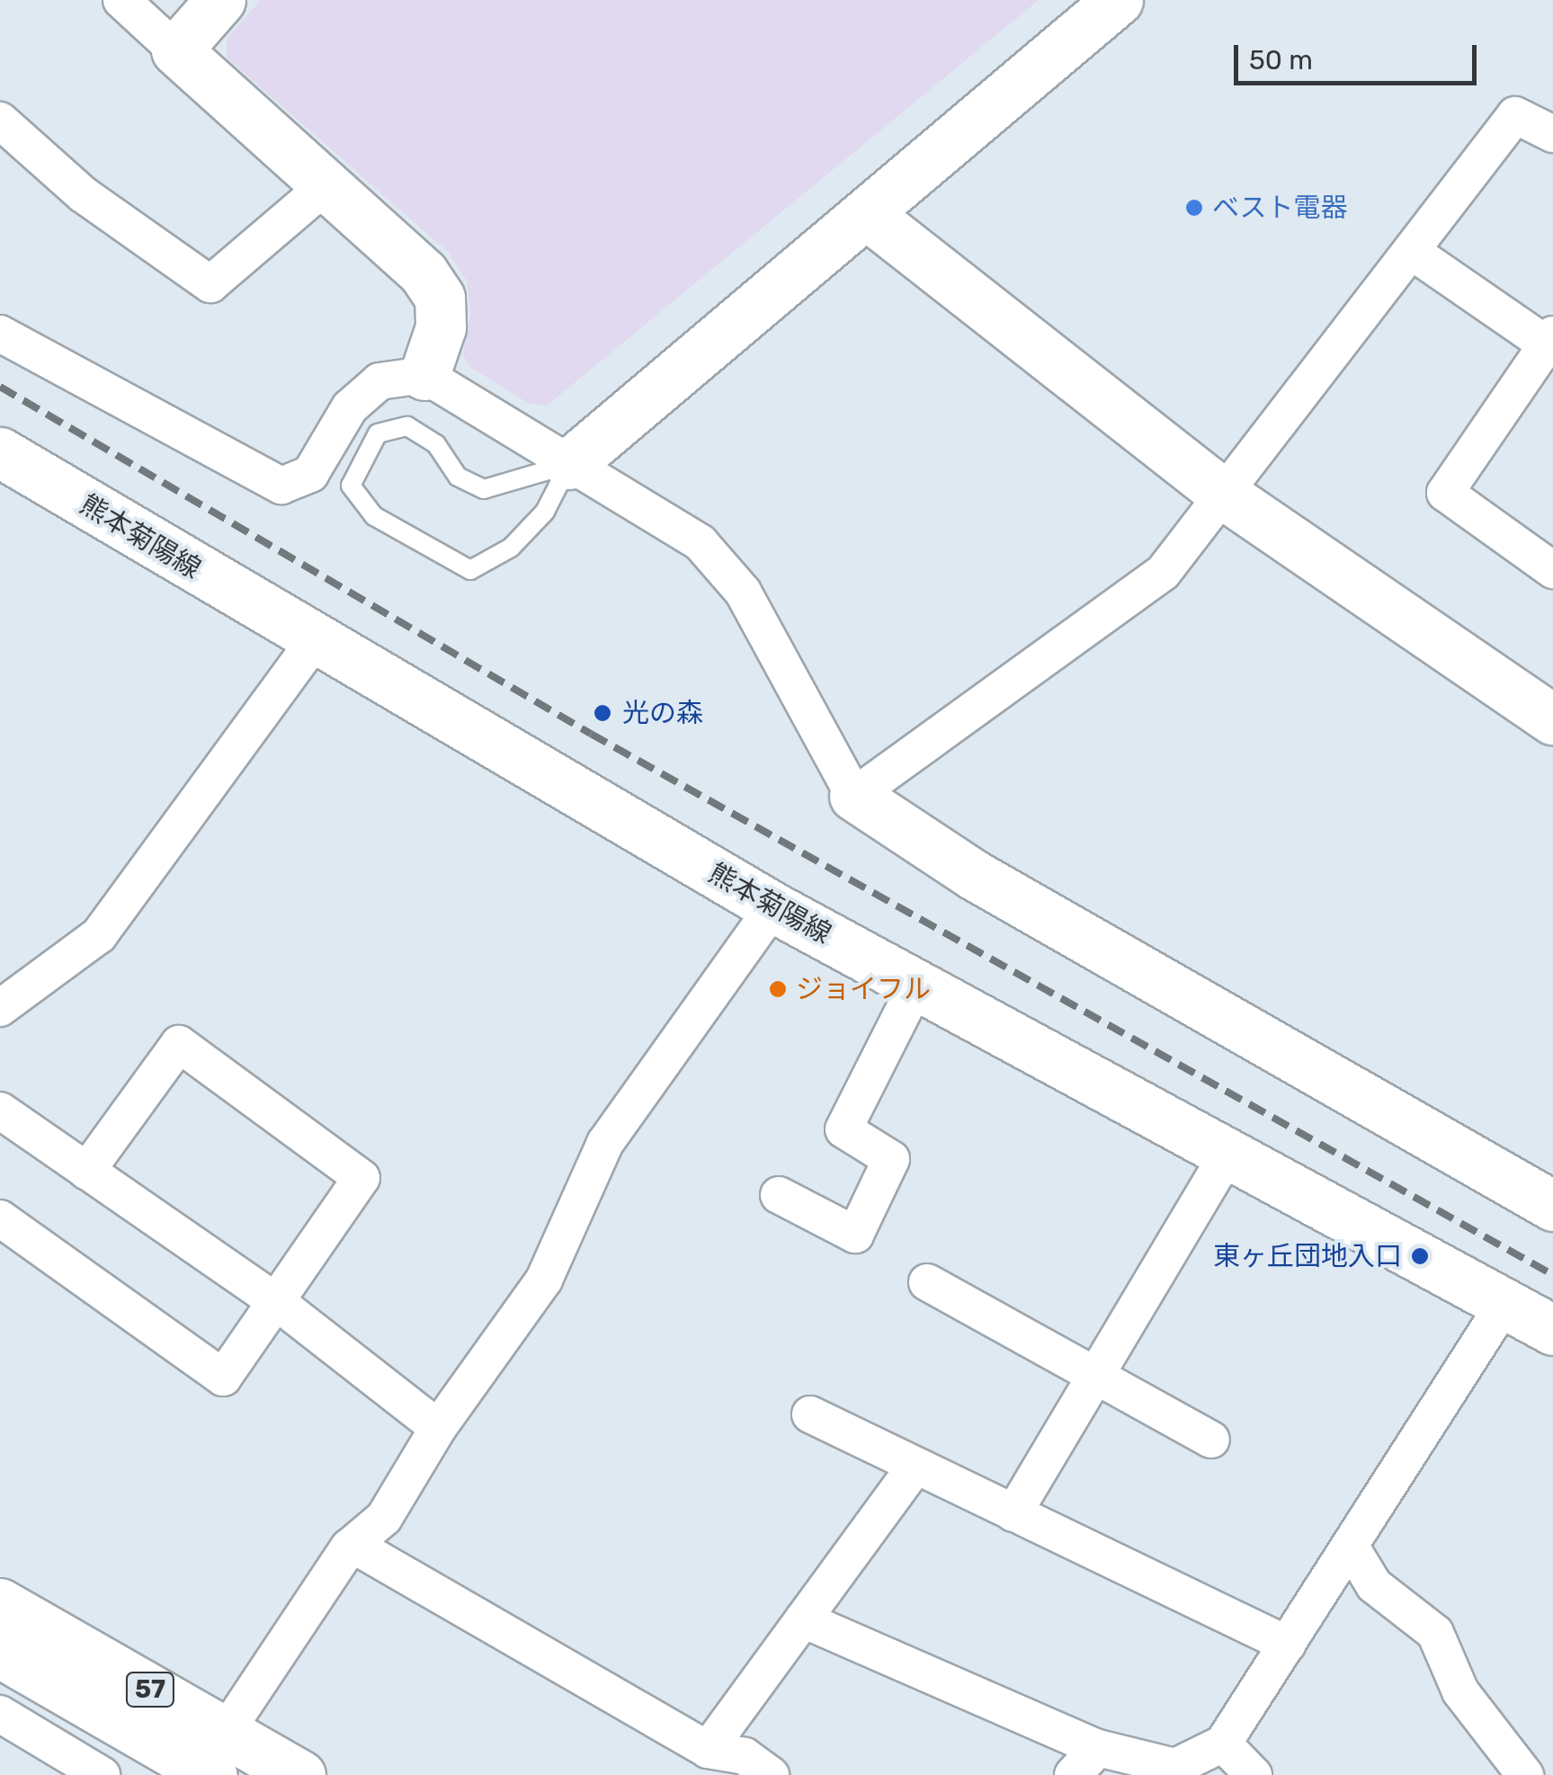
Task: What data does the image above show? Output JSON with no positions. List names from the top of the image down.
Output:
{
  "streets": {
    "main road": ["熊本菊陽線", "57"]
  },
  "places": [
    "ベスト電器",
    "光の森",
    "ジョイフル",
    "東ヶ丘団地入口"
  ],
  "scale_bar": "50 m"
}
